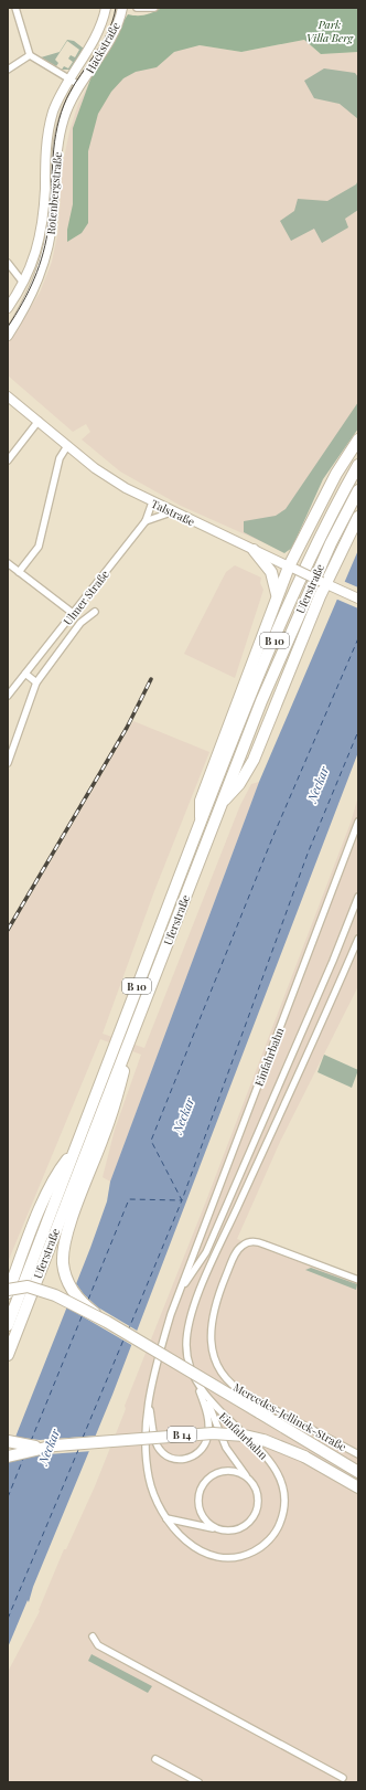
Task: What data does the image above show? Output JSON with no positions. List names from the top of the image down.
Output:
{
  "streets": {
    "highway": ["Uferstraße", "B 10", "B 14"],
    "main road": ["Hackstraße", "Rotenbergstraße", "Talstraße"],
    "street": ["Ulmer Straße", "Einfahrbahn", "Mercedes-Jellinek-Straße"]
  },
  "crossings": [
    ["Hackstraße", "Rotenbergstraße"],
    ["Talstraße", "Ulmer Straße"],
    ["Talstraße", "B 10"],
    ["Uferstraße", "B 10"]
  ],
  "water": ["Neckar"],
  "parks": ["Park Villa Berg"]
}
